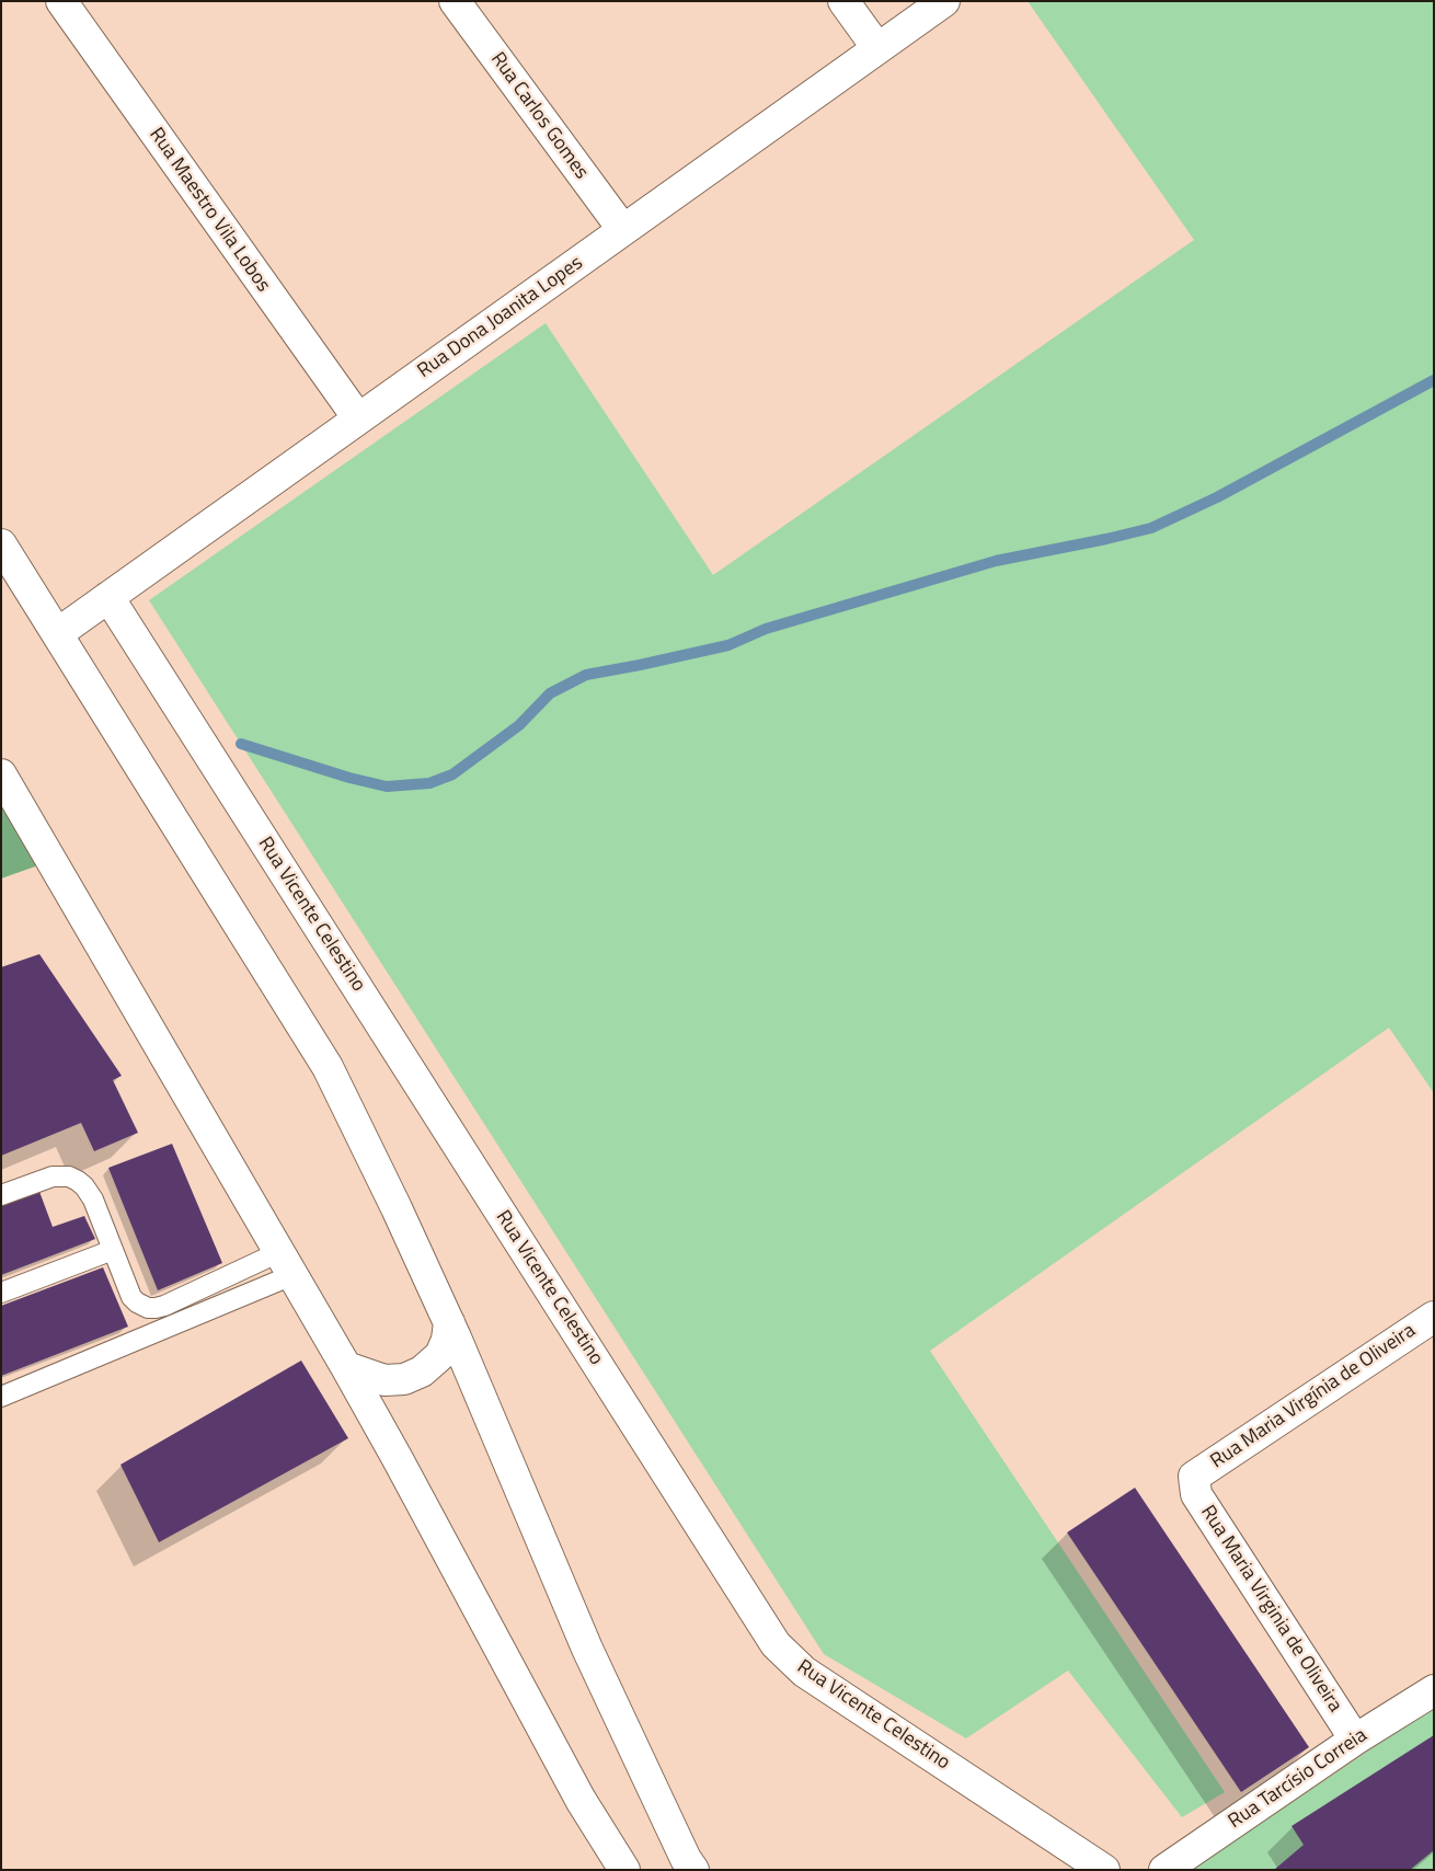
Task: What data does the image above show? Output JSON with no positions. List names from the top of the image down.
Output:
{
  "streets": {
    "street": [
      "Rua Carlos Gomes",
      "Rua Maestro Vila Lobos",
      "Rua Dona Joanita Lopes",
      "Rua Vicente Celestino",
      "Rua Maria Virgínia de Oliveira",
      "Rua Maria Virginia de Oliveira",
      "Rua Tarcísio Correia"
    ]
  },
  "crossings": [
    ["Rua Carlos Gomes", "Rua Dona Joanita Lopes"],
    ["Rua Maestro Vila Lobos", "Rua Dona Joanita Lopes"],
    ["Rua Dona Joanita Lopes", "Rua Vicente Celestino"],
    ["Rua Maria Virgínia de Oliveira", "Rua Maria Virginia de Oliveira"],
    ["Rua Maria Virginia de Oliveira", "Rua Tarcísio Correia"]
  ]
}
